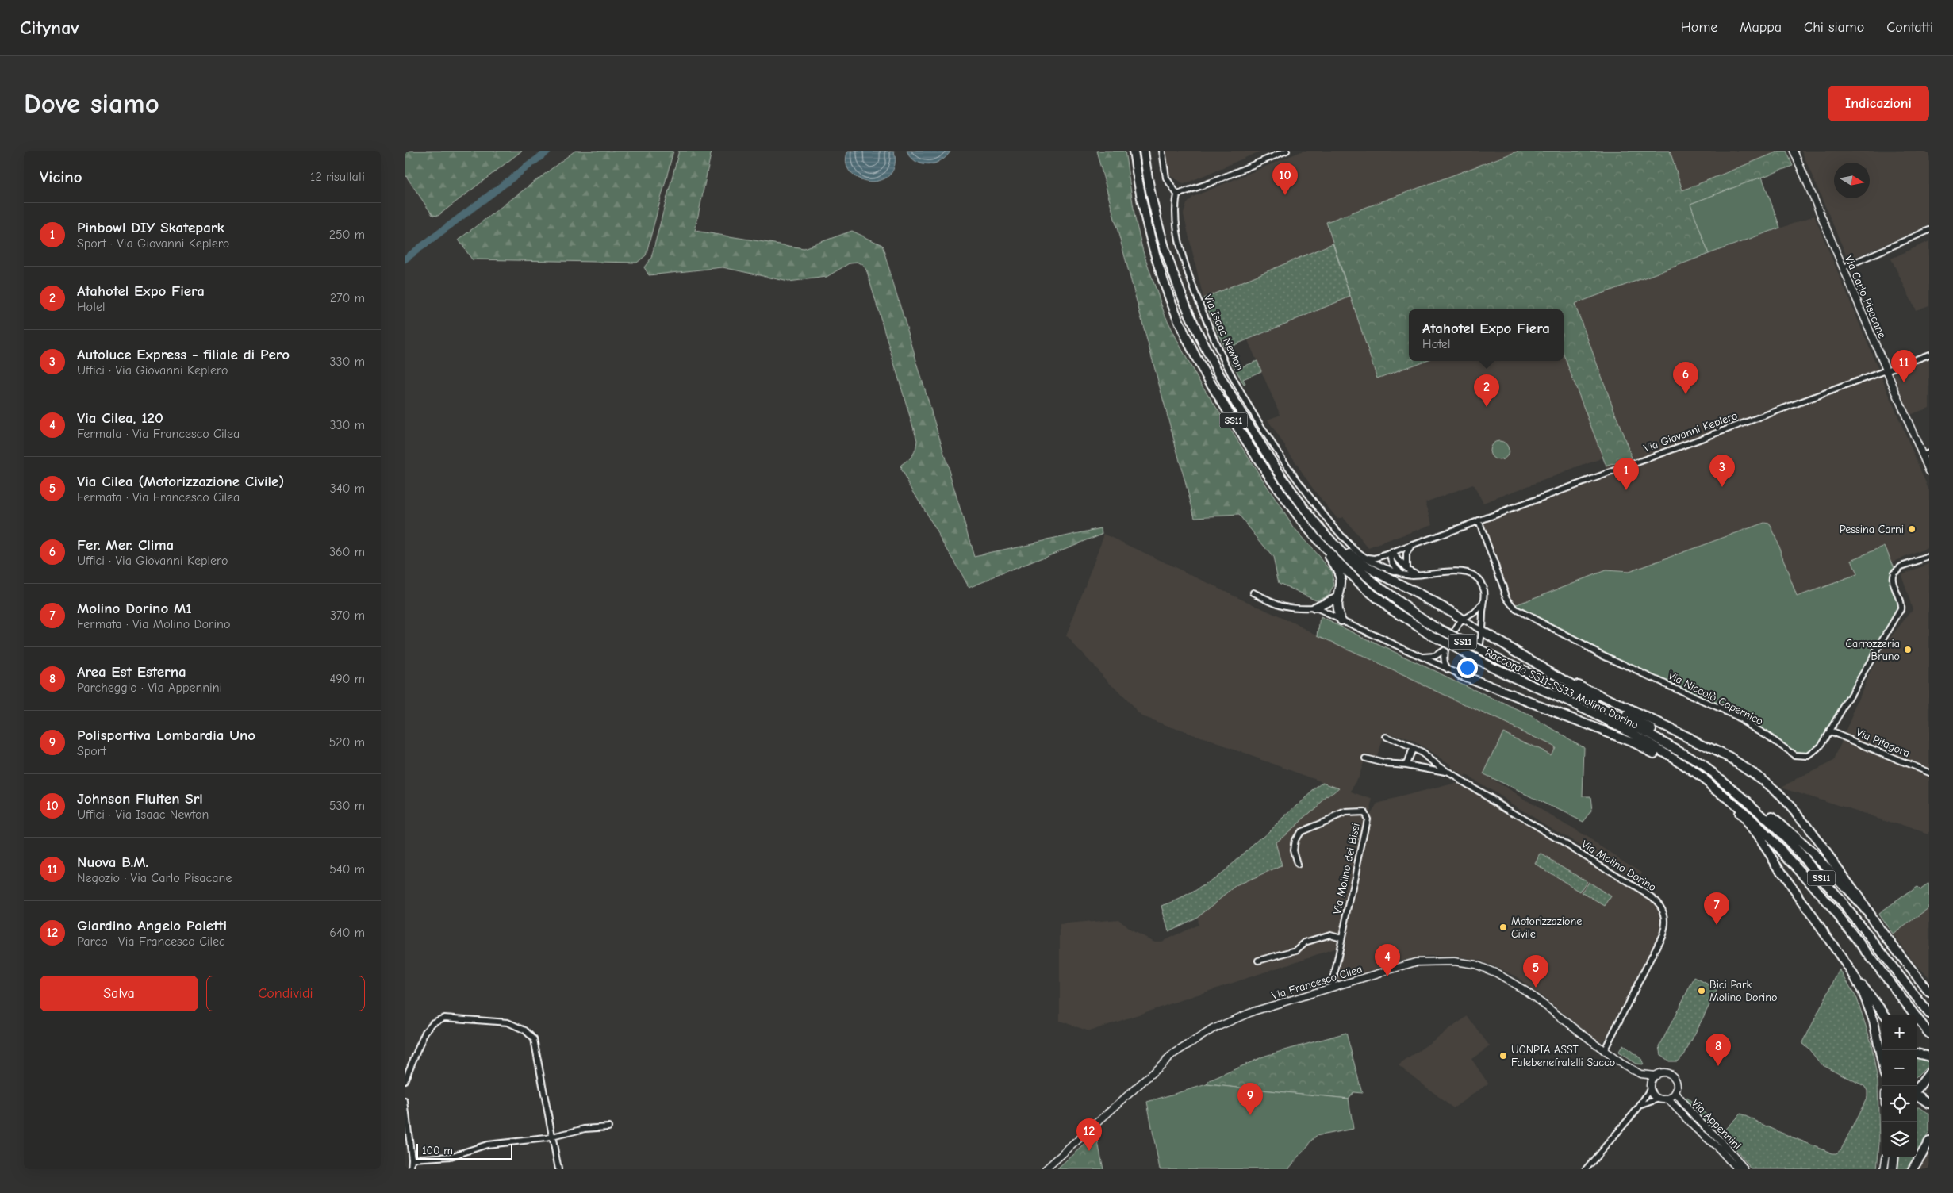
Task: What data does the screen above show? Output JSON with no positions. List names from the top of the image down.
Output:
{
  "streets": {
    "main road": ["SS11", "Raccordo SS11-SS33 Molino Dorino"],
    "street": [
      "Via Carlo Pisacane",
      "Via Isaac Newton",
      "Via Giovanni Keplero",
      "Via Niccolò Copernico",
      "Via Pitagora",
      "Via Molino Dorino",
      "Via Molino dei Bissi",
      "Via Francesco Cilea",
      "Via Appennini"
    ]
  },
  "crossings": [
    ["Via Carlo Pisacane", "Via Giovanni Keplero"],
    ["Via Isaac Newton", "Via Giovanni Keplero"],
    ["SS11", "Raccordo SS11-SS33 Molino Dorino"],
    ["Via Giovanni Keplero", "Via Niccolò Copernico"],
    ["Via Niccolò Copernico", "Via Pitagora"],
    ["Via Molino Dorino", "Via Francesco Cilea"],
    ["Via Molino dei Bissi", "Via Francesco Cilea"],
    ["Via Francesco Cilea", "Via Appennini"]
  ],
  "places": [
    "Pessina Carni",
    "Carrozzeria Bruno",
    "Motorizzazione Civile",
    "Bici Park Molino Dorino",
    "UONPIA ASST Fatebenefratelli Sacco"
  ],
  "scale_bar": "100 m",
  "north": "right",
  "page": {
    "header": "Citynav",
    "nav": [
      "Home",
      "Mappa",
      "Chi siamo",
      "Contatti"
    ],
    "buttons": [
      "Indicazioni",
      ["Salva", "Condividi"]
    ],
    "title": "Dove siamo",
    "heading": ["Vicino", "12 risultati"],
    "pins": [
      "10",
      "11",
      "6",
      "2",
      "3",
      "1",
      "7",
      "4",
      "5",
      "8",
      "9",
      "12"
    ],
    "list": [
      {
        "mark": "1",
        "name": "Pinbowl DIY Skatepark",
        "note": "Sport · Via Giovanni Keplero",
        "value": "250 m"
      },
      {
        "mark": "2",
        "name": "Atahotel Expo Fiera",
        "note": "Hotel",
        "value": "270 m"
      },
      {
        "mark": "3",
        "name": "Autoluce Express - filiale di Pero",
        "note": "Uffici · Via Giovanni Keplero",
        "value": "330 m"
      },
      {
        "mark": "4",
        "name": "Via Cilea, 120",
        "note": "Fermata · Via Francesco Cilea",
        "value": "330 m"
      },
      {
        "mark": "5",
        "name": "Via Cilea (Motorizzazione Civile)",
        "note": "Fermata · Via Francesco Cilea",
        "value": "340 m"
      },
      {
        "mark": "6",
        "name": "Fer. Mer. Clima",
        "note": "Uffici · Via Giovanni Keplero",
        "value": "360 m"
      },
      {
        "mark": "7",
        "name": "Molino Dorino M1",
        "note": "Fermata · Via Molino Dorino",
        "value": "370 m"
      },
      {
        "mark": "8",
        "name": "Area Est Esterna",
        "note": "Parcheggio · Via Appennini",
        "value": "490 m"
      },
      {
        "mark": "9",
        "name": "Polisportiva Lombardia Uno",
        "note": "Sport",
        "value": "520 m"
      },
      {
        "mark": "10",
        "name": "Johnson Fluiten Srl",
        "note": "Uffici · Via Isaac Newton",
        "value": "530 m"
      },
      {
        "mark": "11",
        "name": "Nuova B.M.",
        "note": "Negozio · Via Carlo Pisacane",
        "value": "540 m"
      },
      {
        "mark": "12",
        "name": "Giardino Angelo Poletti",
        "note": "Parco · Via Francesco Cilea",
        "value": "640 m"
      }
    ],
    "popup": ["Atahotel Expo Fiera", "Hotel"],
    "map_buttons": ["+", "−"],
    "scale": "100 m"
  }
}
